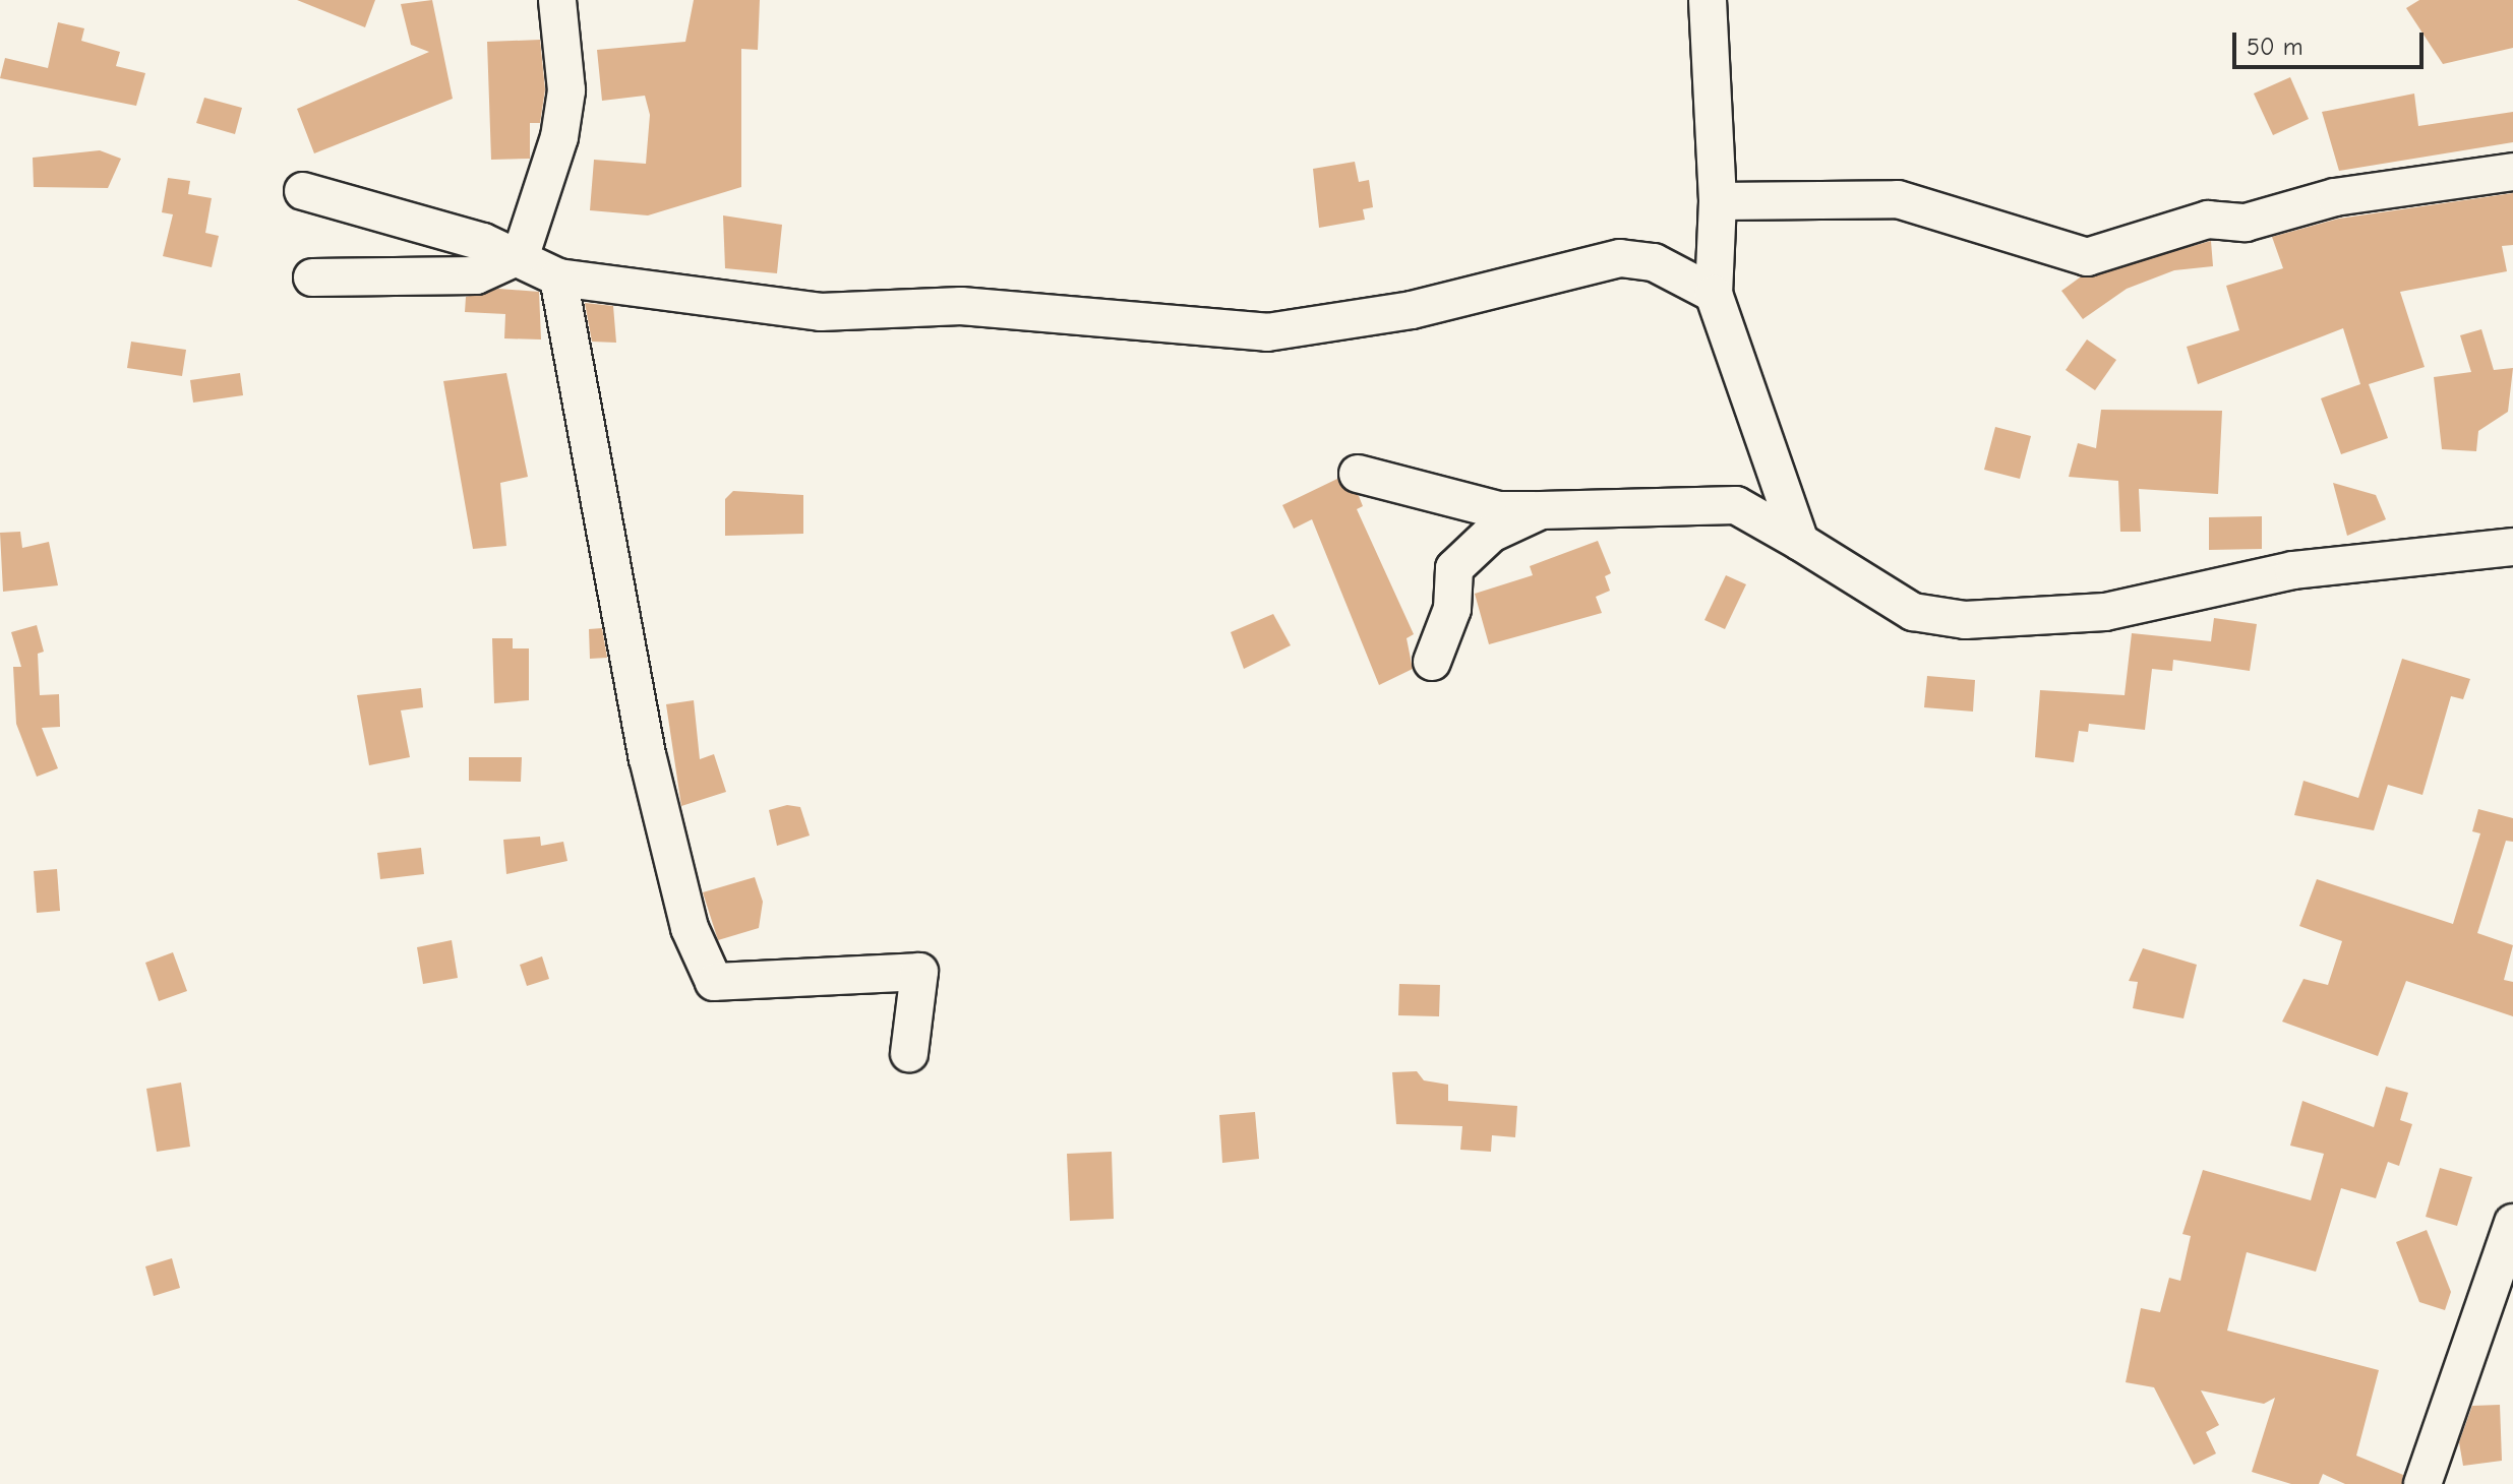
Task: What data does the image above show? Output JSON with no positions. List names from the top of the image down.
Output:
{
  "scale_bar": "50 m"
}
